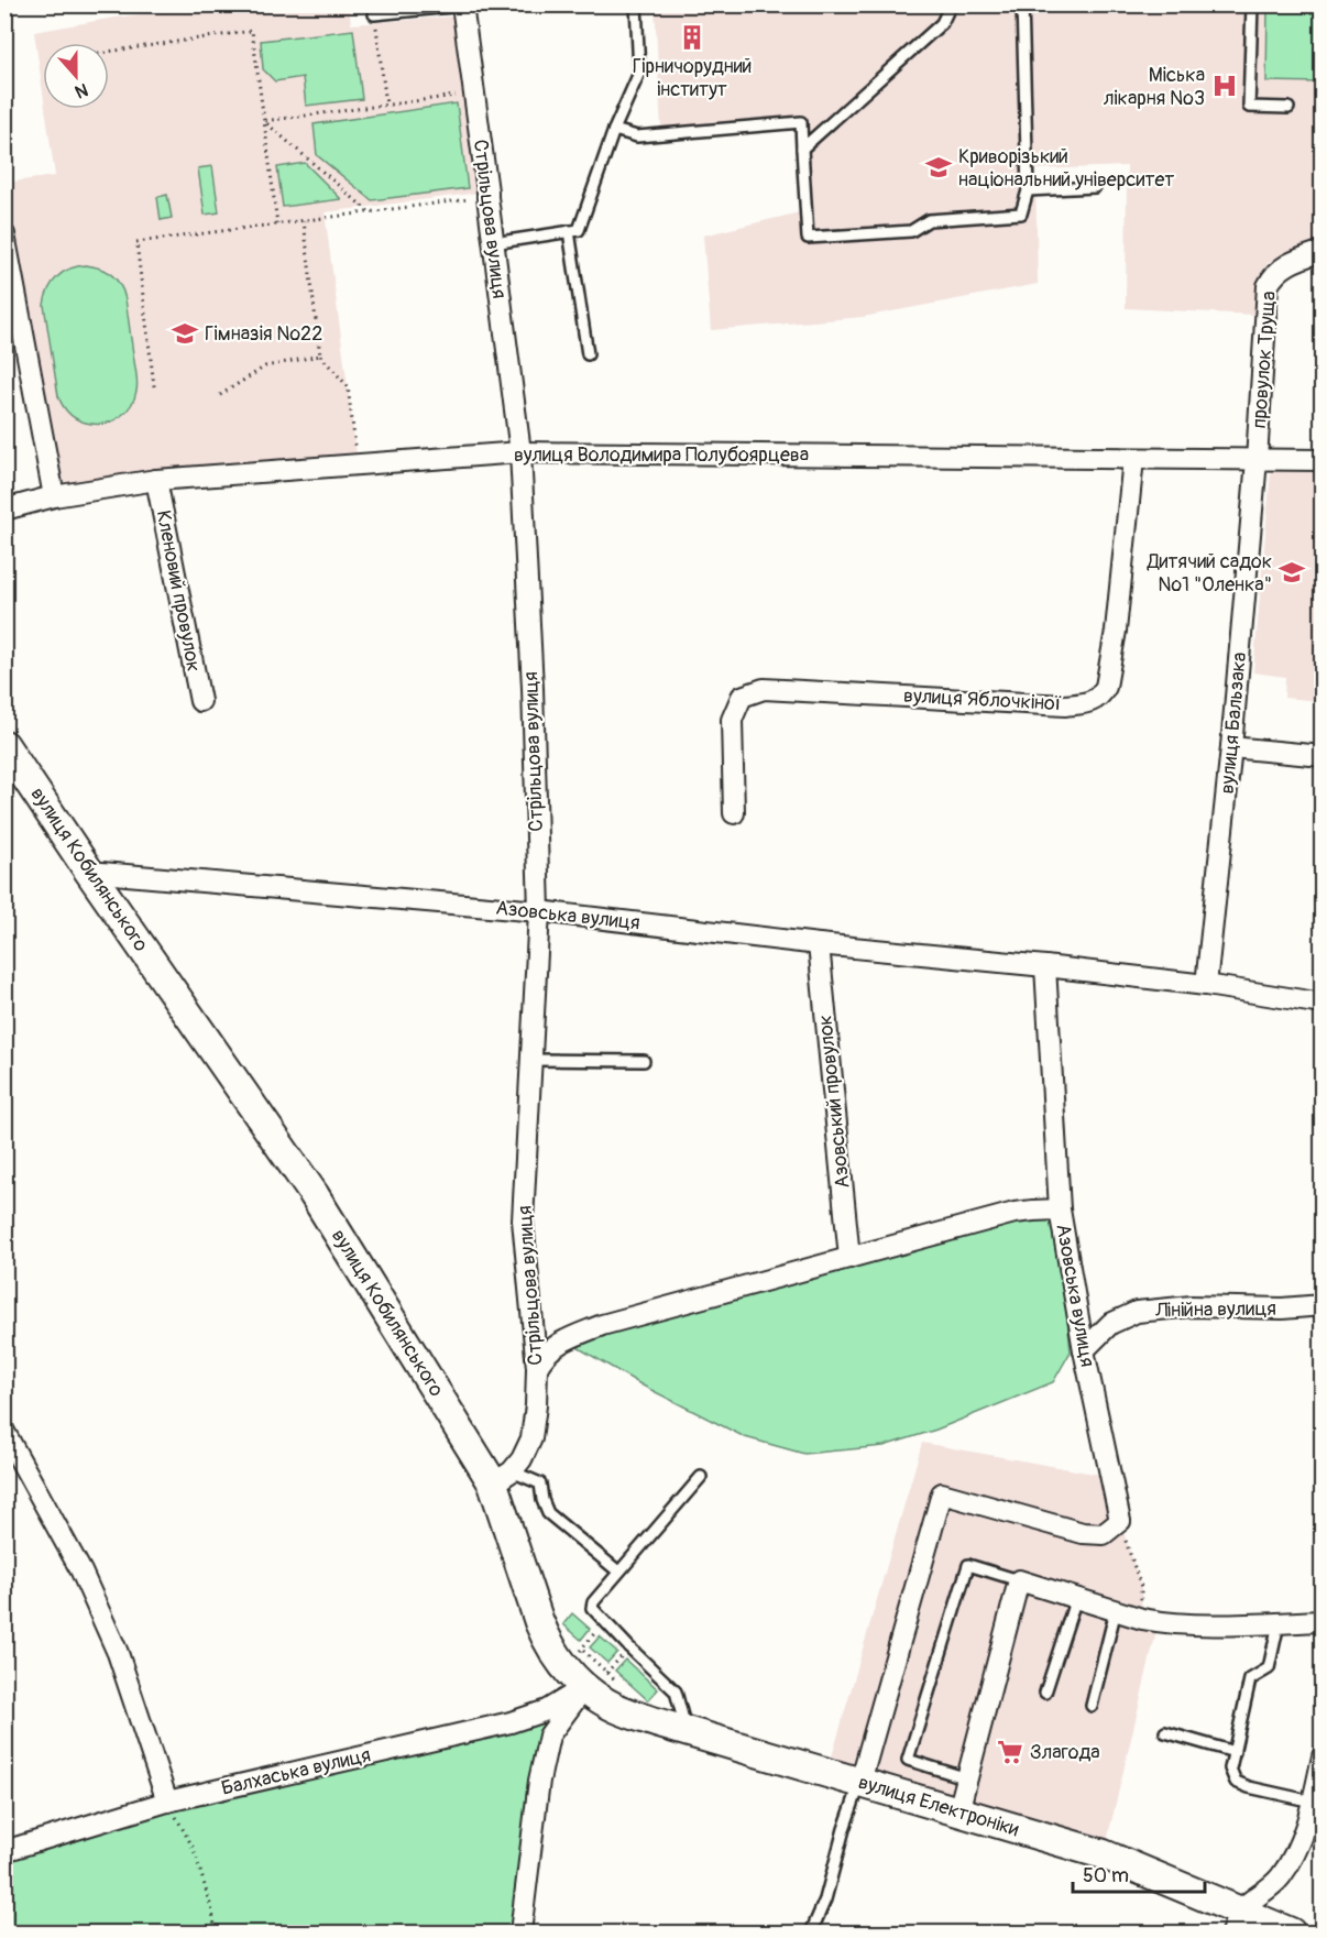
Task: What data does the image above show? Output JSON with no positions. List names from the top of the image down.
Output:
{
  "streets": {
    "main road": ["вулиця Кобилянського", "вулиця Електроніки"],
    "street": [
      "Стрільцова вулиця",
      "провулок Труща",
      "вулиця Володимира Полубоярцева",
      "Кленовий провулок",
      "вулиця Яблочкіної",
      "вулиця Бальзака",
      "Азовська вулиця",
      "Азовський провулок",
      "Лінійна вулиця",
      "Балхаська вулиця"
    ]
  },
  "crossings": [
    ["Стрільцова вулиця", "вулиця Володимира Полубоярцева"],
    ["Стрільцова вулиця", "вулиця Кобилянського"],
    ["Стрільцова вулиця", "Азовська вулиця"],
    ["провулок Труща", "вулиця Володимира Полубоярцева"],
    ["провулок Труща", "вулиця Бальзака"],
    ["вулиця Володимира Полубоярцева", "Кленовий провулок"],
    ["вулиця Володимира Полубоярцева", "вулиця Яблочкіної"],
    ["вулиця Володимира Полубоярцева", "вулиця Бальзака"],
    ["вулиця Бальзака", "Азовська вулиця"],
    ["вулиця Кобилянського", "Азовська вулиця"],
    ["вулиця Кобилянського", "Балхаська вулиця"],
    ["вулиця Кобилянського", "вулиця Електроніки"],
    ["Азовська вулиця", "Азовський провулок"],
    ["Азовська вулиця", "Лінійна вулиця"],
    ["Балхаська вулиця", "вулиця Електроніки"]
  ],
  "places": {
    "building": ["Гірничорудний інститут"],
    "hospital": ["Міська лікарня №3"],
    "school or university": ["Криворізький національний університет", "Гімназія №22", "Дитячий садок №1 \"Оленка\""],
    "supermarket": ["Злагода"]
  },
  "scale_bar": "50 m",
  "north": "bottom"
}
